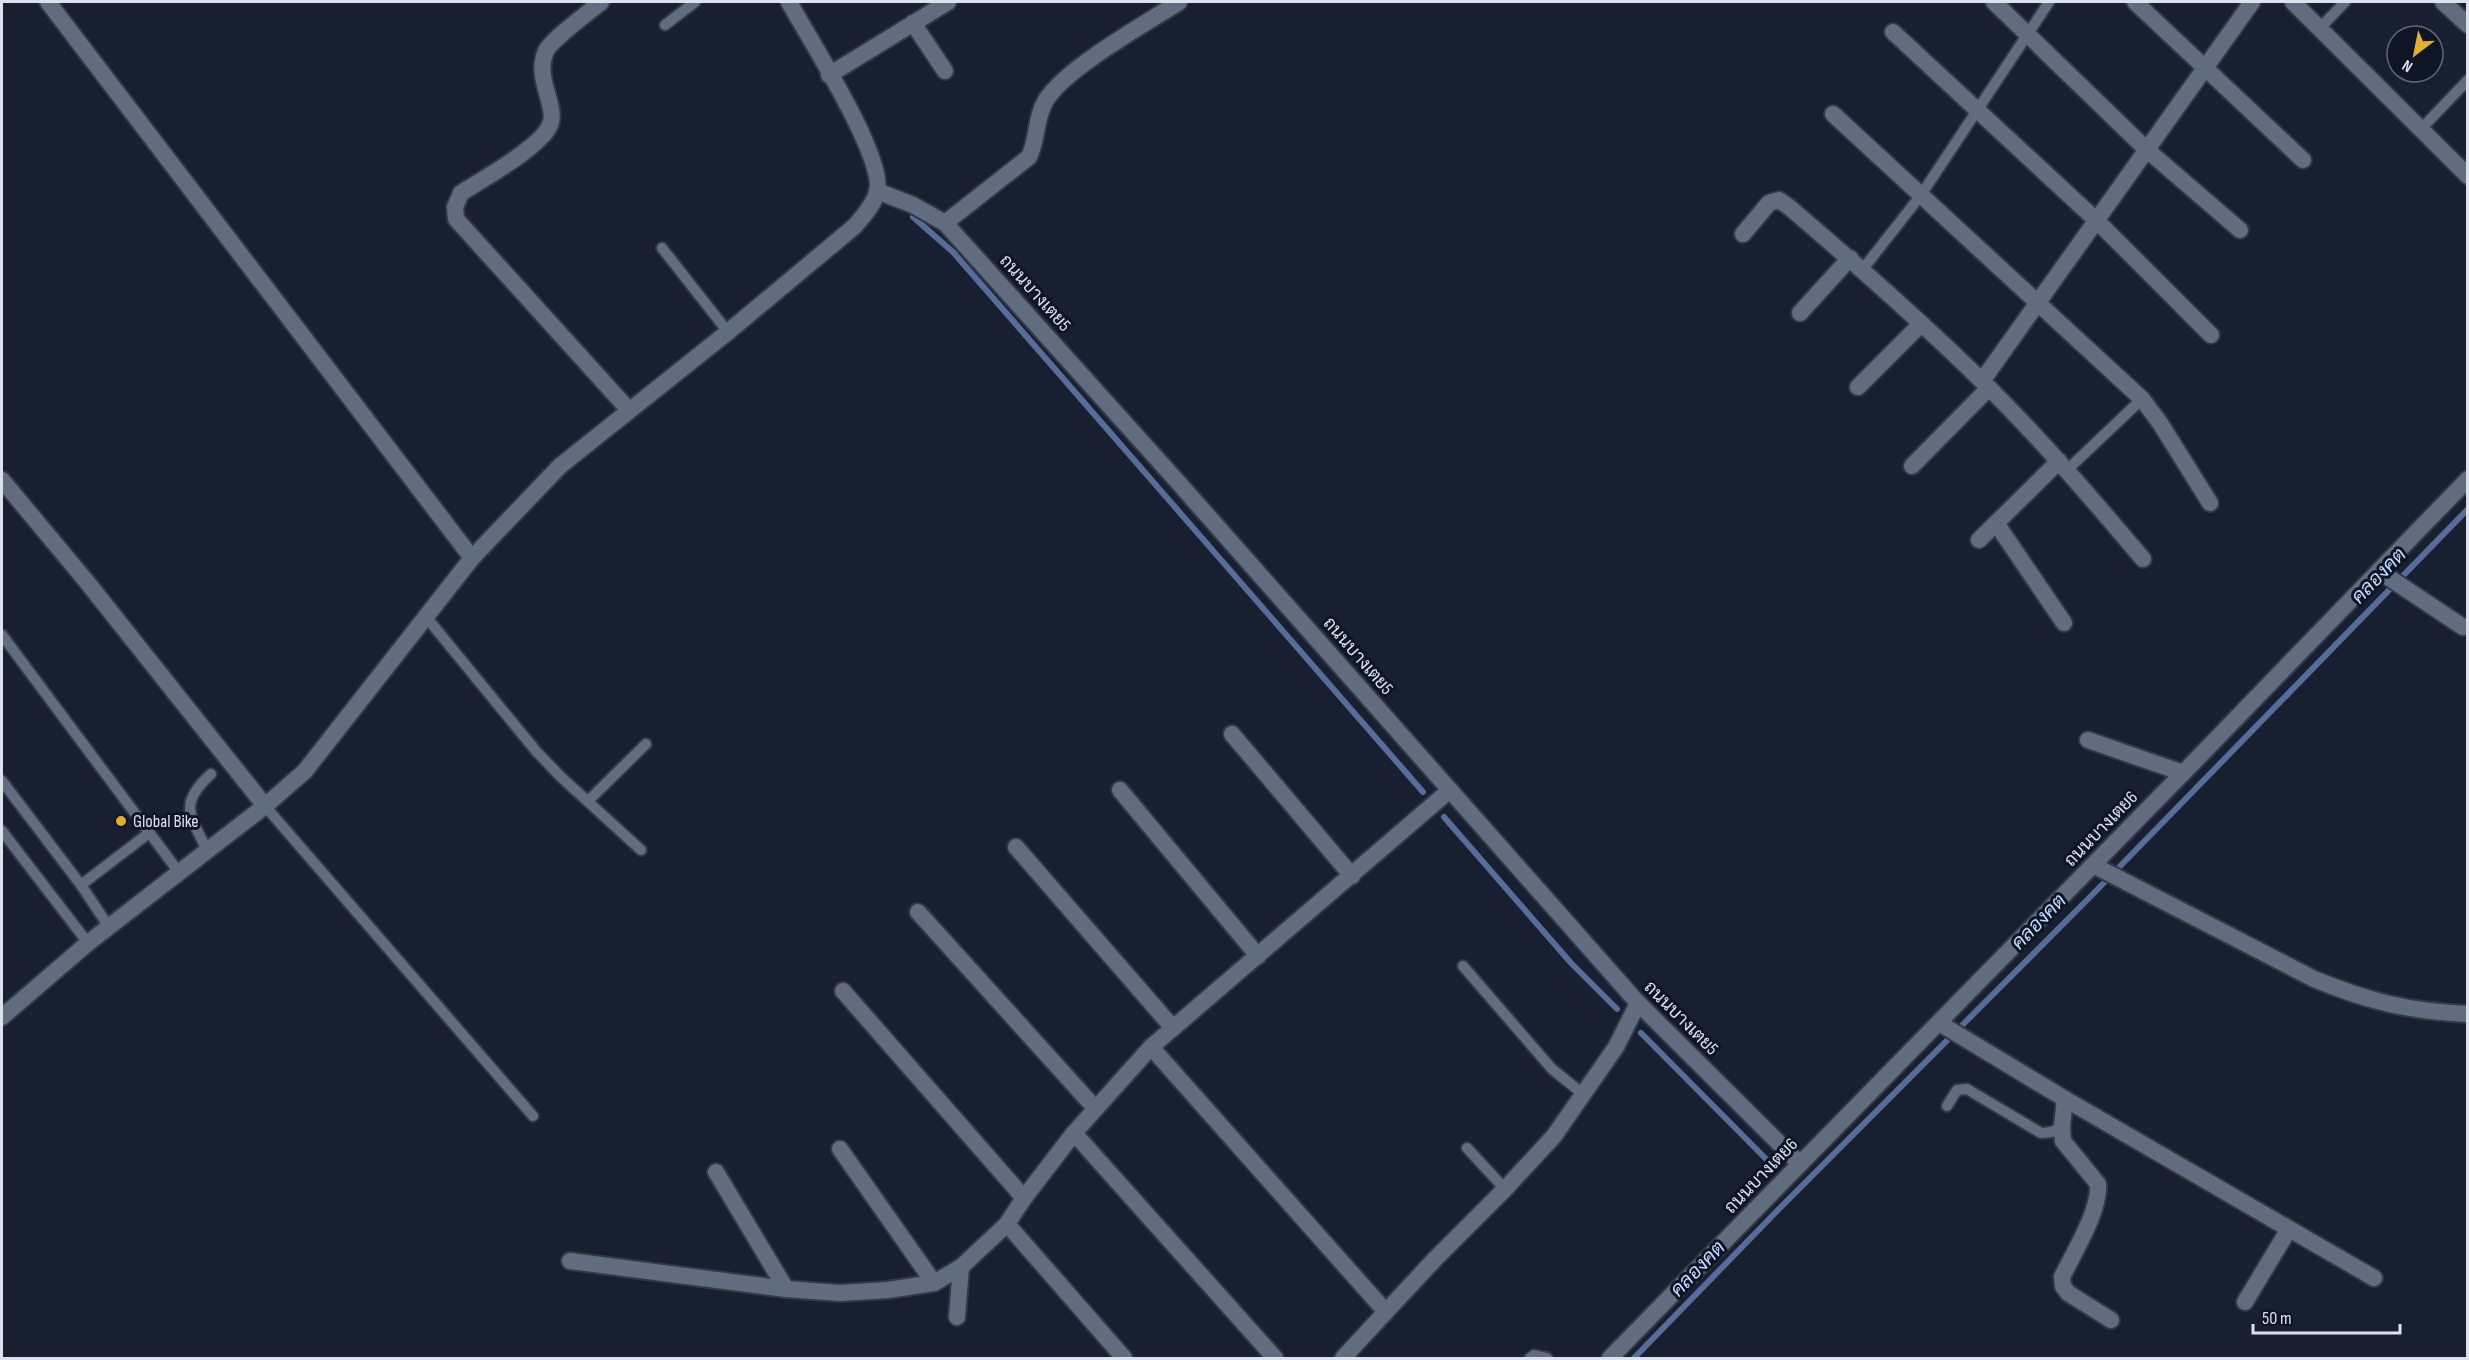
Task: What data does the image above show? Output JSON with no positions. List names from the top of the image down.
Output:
{
  "streets": {
    "street": ["ถนนบางเตย5", "ถนนบางเตย6"]
  },
  "crossings": [
    ["ถนนบางเตย5", "ถนนบางเตย6"]
  ],
  "water": ["คลองคต"],
  "places": ["Global Bike"],
  "scale_bar": "50 m",
  "north": "bottom left"
}
